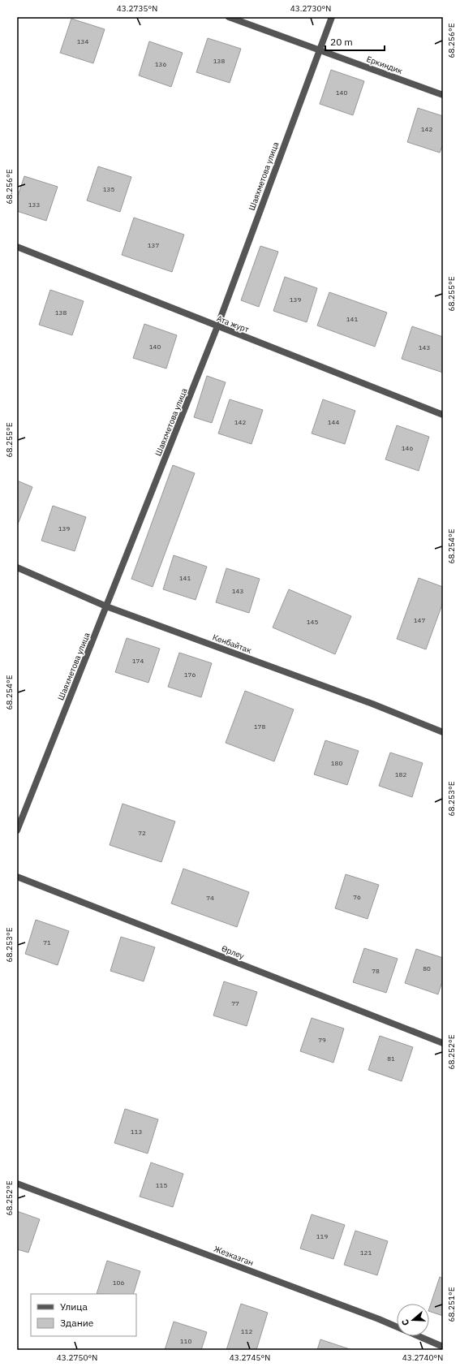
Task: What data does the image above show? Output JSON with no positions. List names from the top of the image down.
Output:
{
  "streets": {
    "street": [
      "Еркиндик",
      "Шаяхметова улица",
      "Ата журт",
      "Кенбайтак",
      "Өрлеу",
      "Жезказган"
    ]
  },
  "crossings": [
    ["Еркиндик", "Шаяхметова улица"],
    ["Шаяхметова улица", "Ата журт"],
    ["Шаяхметова улица", "Кенбайтак"]
  ],
  "house_numbers": [
    "134",
    "138",
    "136",
    "140",
    "142",
    "135",
    "133",
    "137",
    "139",
    "138",
    "141",
    "140",
    "143",
    "142",
    "144",
    "146",
    "139",
    "141",
    "143",
    "147",
    "145",
    "174",
    "176",
    "178",
    "180",
    "182",
    "72",
    "76",
    "74",
    "71",
    "80",
    "78",
    "77",
    "79",
    "81",
    "113",
    "115",
    "119",
    "121",
    "106",
    "112",
    "110"
  ],
  "legend": ["Улица", "Здание"],
  "scale_bar": "20 m",
  "north": "left",
  "coordinates": [
    "43.2735°N",
    "43.2730°N",
    "68.256°E",
    "68.255°E",
    "68.254°E",
    "68.253°E",
    "68.252°E",
    "68.251°E",
    "43.2750°N",
    "43.2745°N",
    "43.2740°N"
  ]
}
